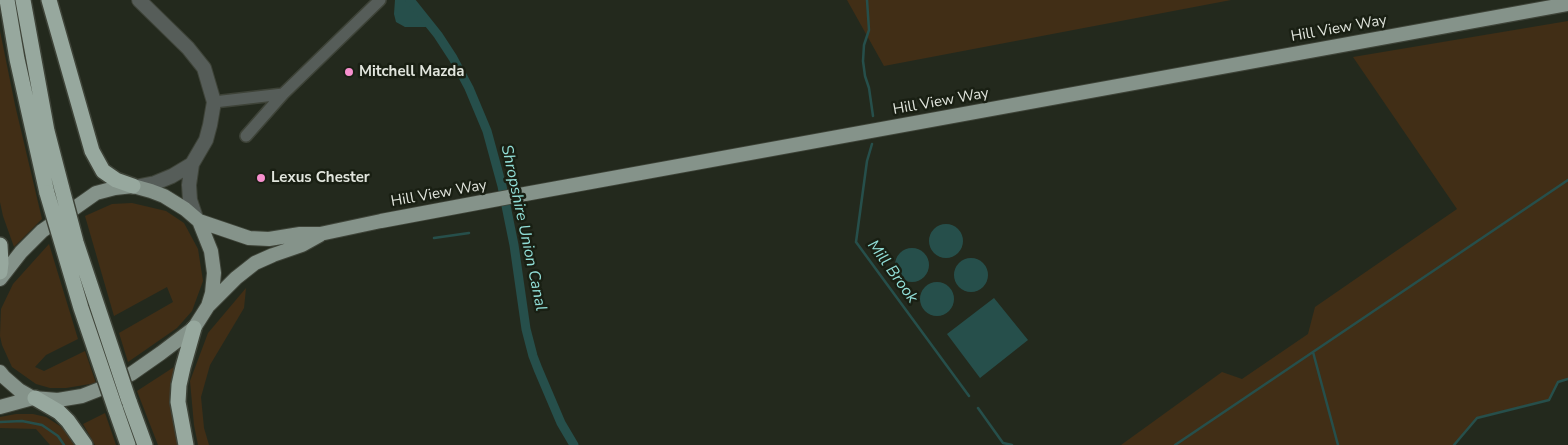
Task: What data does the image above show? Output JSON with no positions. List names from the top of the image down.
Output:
{
  "streets": {
    "main road": ["Hill View Way"]
  },
  "water": ["Shropshire Union Canal", "Mill Brook"],
  "places": ["Mitchell Mazda", "Lexus Chester"]
}
